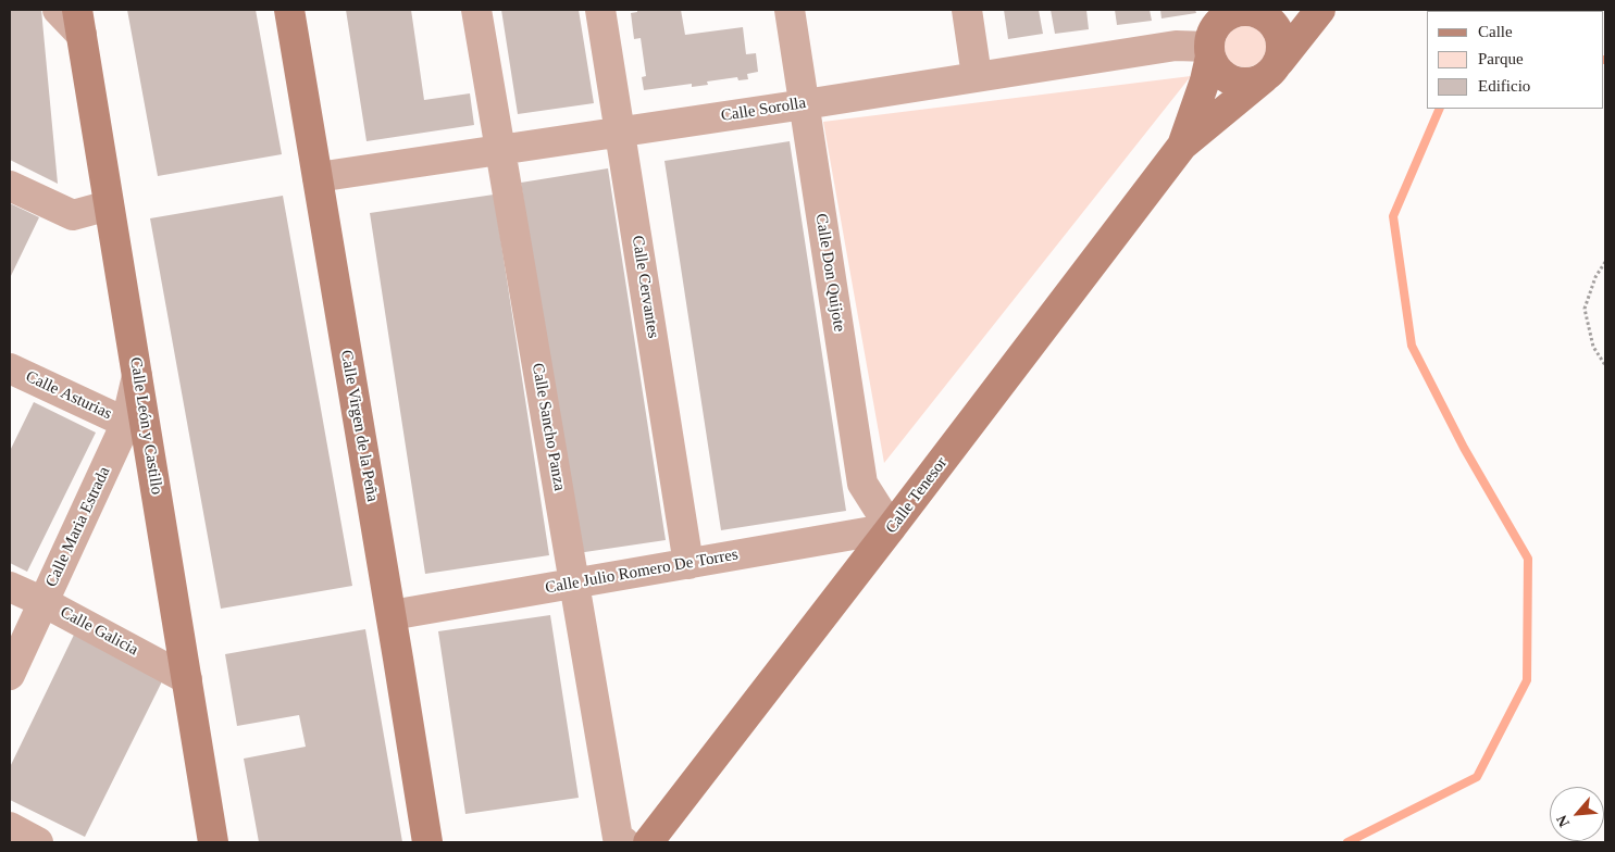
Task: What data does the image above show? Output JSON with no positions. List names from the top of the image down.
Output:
{
  "streets": {
    "street": [
      "Calle Sorolla",
      "Calle Don Quijote",
      "Calle Cervantes",
      "Calle Asturias",
      "Calle León y Castillo",
      "Calle Virgen de la Peña",
      "Calle Sancho Panza",
      "Calle Tenesor",
      "Calle Maria Estrada",
      "Calle Julio Romero De Torres",
      "Calle Galicia"
    ]
  },
  "crossings": [
    ["Calle Sorolla", "Calle Don Quijote"],
    ["Calle Sorolla", "Calle Cervantes"],
    ["Calle Sorolla", "Calle Virgen de la Peña"],
    ["Calle Sorolla", "Calle Sancho Panza"],
    ["Calle Sorolla", "Calle Tenesor"],
    ["Calle Don Quijote", "Calle Tenesor"],
    ["Calle Don Quijote", "Calle Julio Romero De Torres"],
    ["Calle Cervantes", "Calle Julio Romero De Torres"],
    ["Calle Asturias", "Calle Maria Estrada"],
    ["Calle León y Castillo", "Calle Maria Estrada"],
    ["Calle León y Castillo", "Calle Galicia"],
    ["Calle Virgen de la Peña", "Calle Julio Romero De Torres"],
    ["Calle Sancho Panza", "Calle Julio Romero De Torres"],
    ["Calle Tenesor", "Calle Julio Romero De Torres"],
    ["Calle Maria Estrada", "Calle Galicia"]
  ],
  "legend": ["Calle", "Parque", "Edificio"],
  "north": "bottom left"
}
